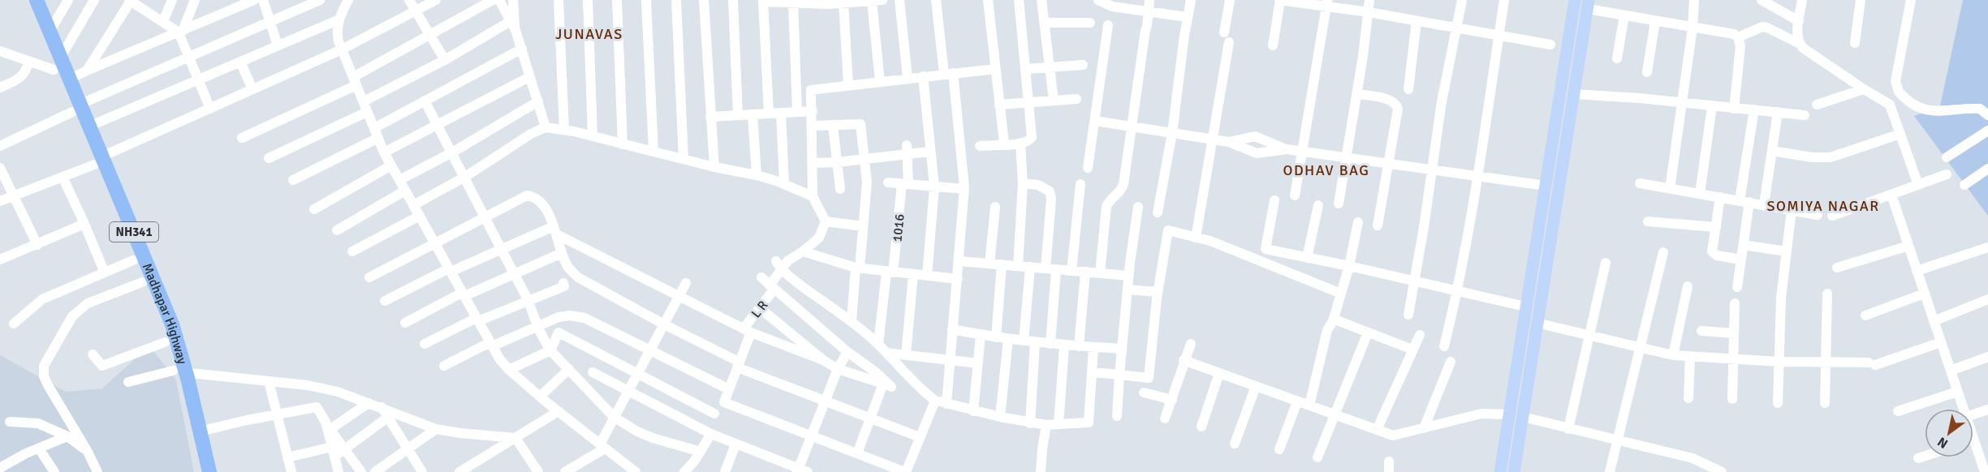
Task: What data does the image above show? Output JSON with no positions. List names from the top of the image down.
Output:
{
  "streets": {
    "highway": ["NH341", "Madhapar Highway"],
    "street": ["1016", "L R"]
  },
  "districts": ["JUNAVAS", "ODHAV BAG", "SOMIYA NAGAR"],
  "north": "bottom left"
}
